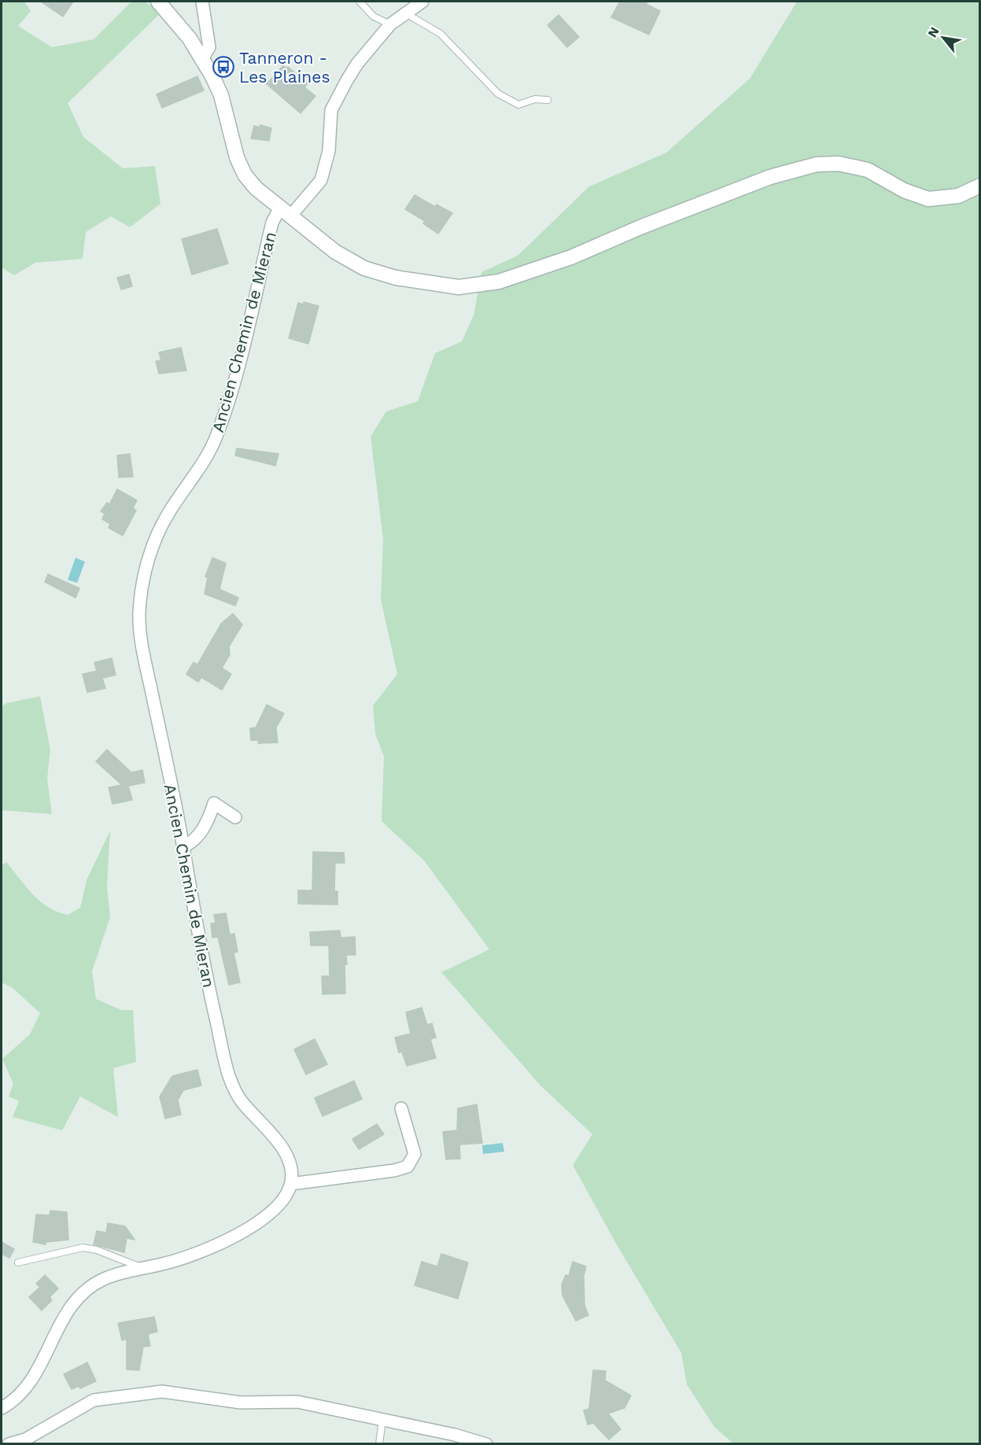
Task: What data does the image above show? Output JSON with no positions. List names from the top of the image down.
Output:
{
  "streets": {
    "street": ["Ancien Chemin de Mieran"]
  },
  "places": {
    "bus stop": ["Tanneron - Les Plaines"]
  },
  "north": "top left"
}
